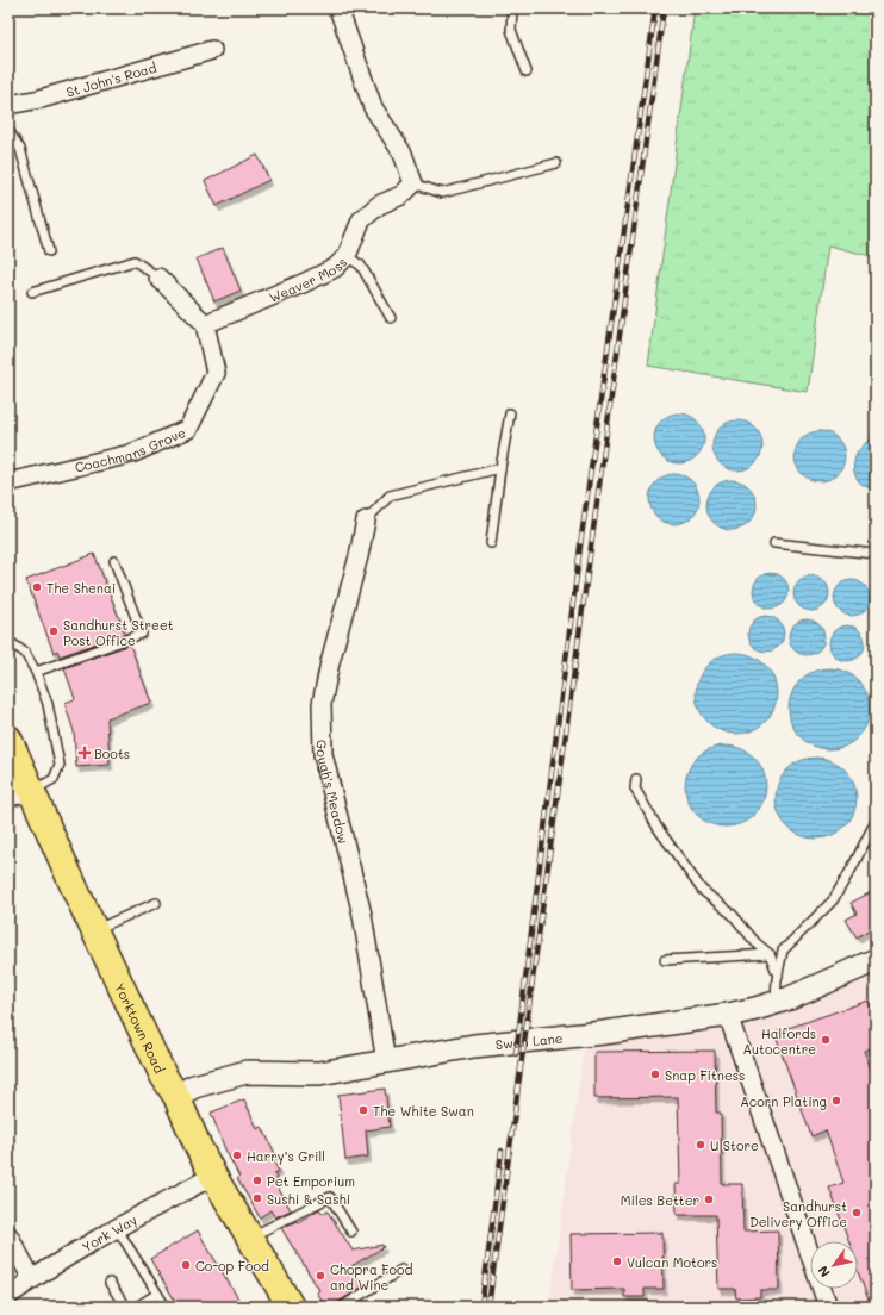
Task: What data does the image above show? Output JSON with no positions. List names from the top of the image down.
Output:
{
  "streets": {
    "main road": ["Yorktown Road"],
    "street": [
      "St John's Road",
      "Weaver Moss",
      "Coachmans Grove",
      "Gough's Meadow",
      "Swan Lane",
      "York Way"
    ]
  },
  "crossings": [
    ["Weaver Moss", "Coachmans Grove"],
    ["Gough's Meadow", "Swan Lane"],
    ["Yorktown Road", "Swan Lane"],
    ["Yorktown Road", "York Way"]
  ],
  "places": {
    "other": [
      "The Shenai",
      "Sandhurst Street Post Office",
      "Halfords Autocentre",
      "Snap Fitness",
      "Acorn Plating",
      "The White Swan",
      "U Store",
      "Harry’s Grill",
      "Pet Emporium",
      "Sushi & Sashi",
      "Miles Better",
      "Sandhurst Delivery Office",
      "Vulcan Motors",
      "Co-op Food",
      "Chopra Food and Wine"
    ],
    "health": ["Boots"]
  },
  "north": "bottom left"
}
